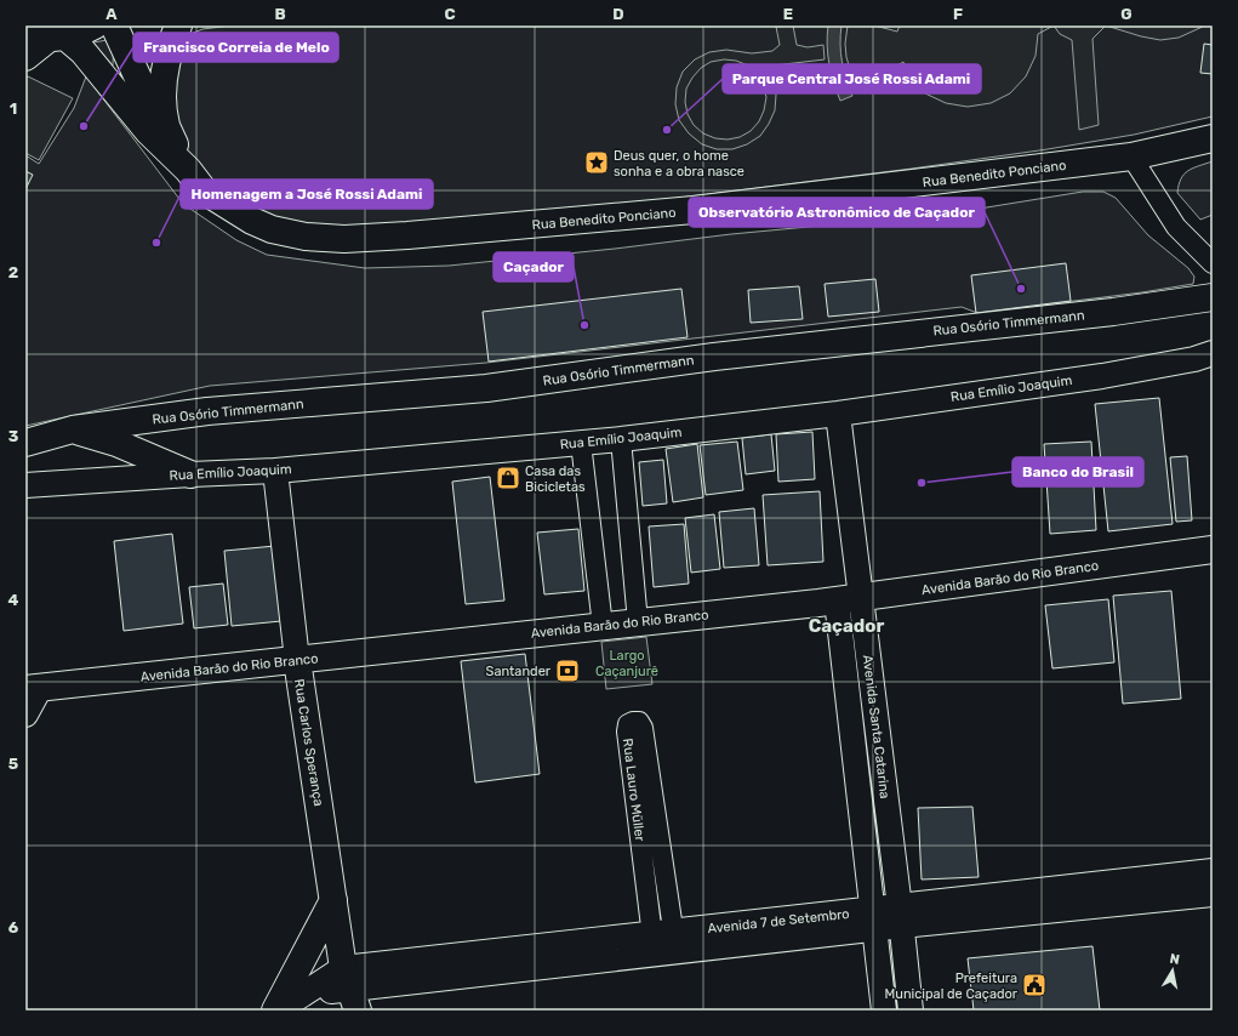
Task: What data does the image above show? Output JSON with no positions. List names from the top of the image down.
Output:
{
  "streets": {
    "main road": [
      "Rua Benedito Ponciano",
      "Rua Osório Timmermann",
      "Avenida Barão do Rio Branco",
      "Rua Carlos Sperança"
    ],
    "street": [
      "Rua Emílio Joaquim",
      "Avenida Santa Catarina",
      "Rua Lauro Müller",
      "Avenida 7 de Setembro"
    ]
  },
  "crossings": [
    ["Rua Emílio Joaquim", "Avenida Santa Catarina"],
    ["Rua Emílio Joaquim", "Rua Carlos Sperança"],
    ["Avenida Barão do Rio Branco", "Avenida Santa Catarina"],
    ["Avenida Barão do Rio Branco", "Rua Carlos Sperança"],
    ["Avenida Santa Catarina", "Avenida 7 de Setembro"],
    ["Rua Carlos Sperança", "Avenida 7 de Setembro"],
    ["Rua Lauro Müller", "Avenida 7 de Setembro"]
  ],
  "districts": ["Caçador"],
  "parks": ["Largo Caçanjurê"],
  "places": {
    "other": [
      "Francisco Correia de Melo",
      "Parque Central José Rossi Adami",
      "Homenagem a José Rossi Adami",
      "Observatório Astronômico de Caçador",
      "Caçador",
      "Banco do Brasil"
    ],
    "place": ["Deus quer, o home sonha e a obra nasce"],
    "shop": ["Casa das Bicicletas"],
    "bank": ["Santander"],
    "public building": ["Prefeitura Municipal de Caçador"]
  },
  "north": "top",
  "grid": {
    "columns": [
      "A",
      "B",
      "C",
      "D",
      "E",
      "F",
      "G"
    ],
    "rows": [
      "1",
      "2",
      "3",
      "4",
      "5",
      "6"
    ]
  }
}
